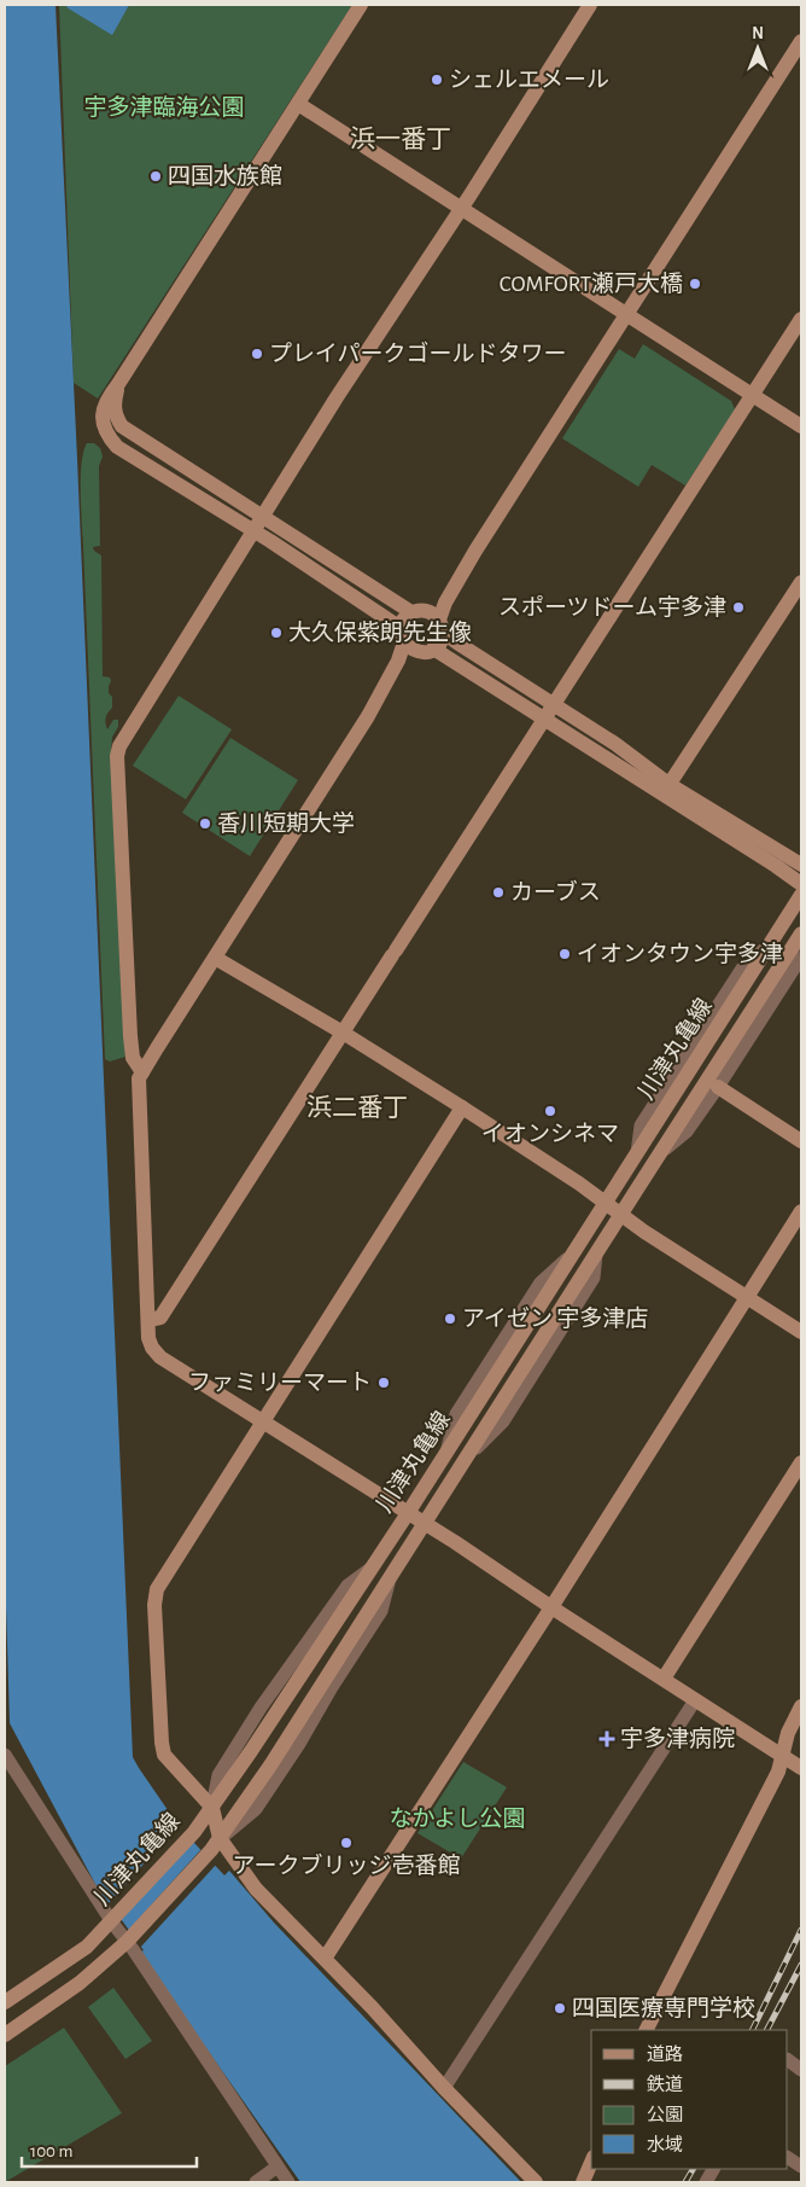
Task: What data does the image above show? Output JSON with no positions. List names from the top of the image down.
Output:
{
  "streets": {
    "street": ["川津丸亀線"]
  },
  "districts": ["浜一番丁", "浜二番丁"],
  "parks": ["宇多津臨海公園", "なかよし公園"],
  "places": {
    "other": [
      "シェルエメール",
      "四国水族館",
      "COMFORT瀬戸大橋",
      "プレイパークゴールドタワー",
      "スポーツドーム宇多津",
      "大久保紫朗先生像",
      "香川短期大学",
      "カーブス",
      "イオンタウン宇多津",
      "イオンシネマ",
      "アイゼン 宇多津店",
      "ファミリーマート",
      "アークブリッジ壱番館",
      "四国医療専門学校"
    ],
    "health": ["宇多津病院"]
  },
  "legend": [
    "道路",
    "鉄道",
    "公園",
    "水域"
  ],
  "scale_bar": "100 m",
  "north": "top"
}
